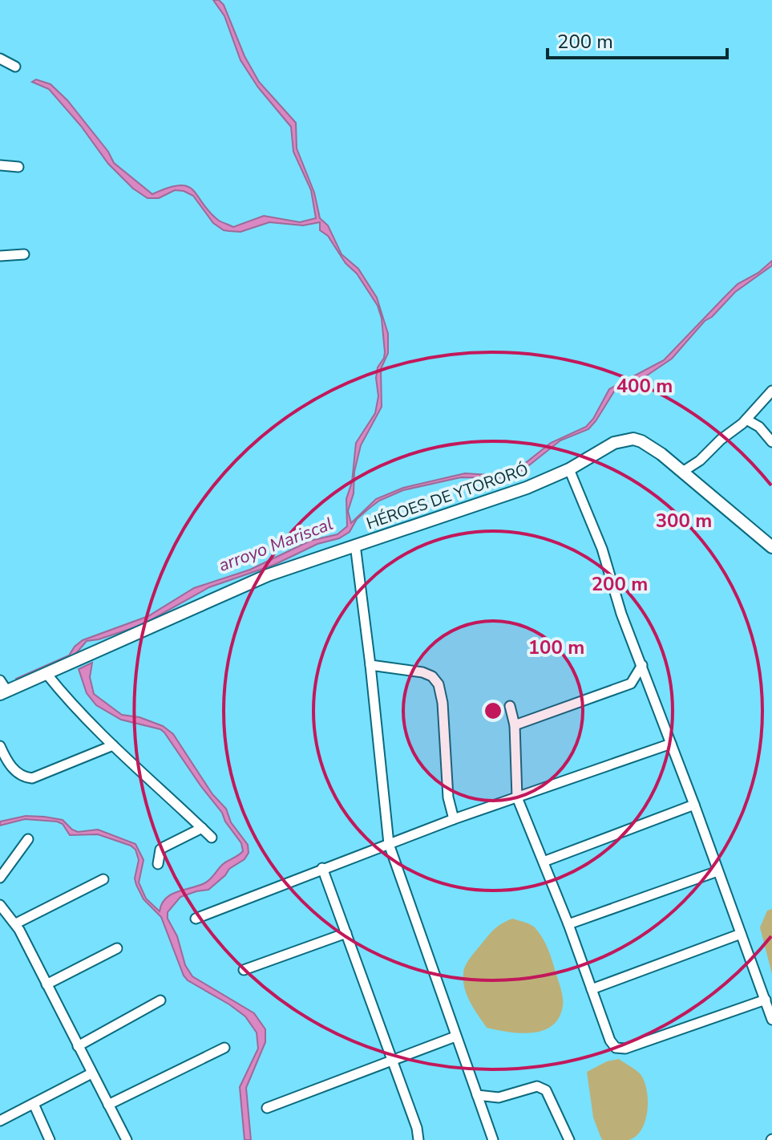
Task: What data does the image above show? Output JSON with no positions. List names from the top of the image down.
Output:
{
  "streets": {
    "main road": ["HÉROES DE YTORORÓ"]
  },
  "water": ["arroyo Mariscal"],
  "scale_bar": "200 m",
  "rings": [
    "400 m",
    "300 m",
    "200 m",
    "100 m"
  ]
}
